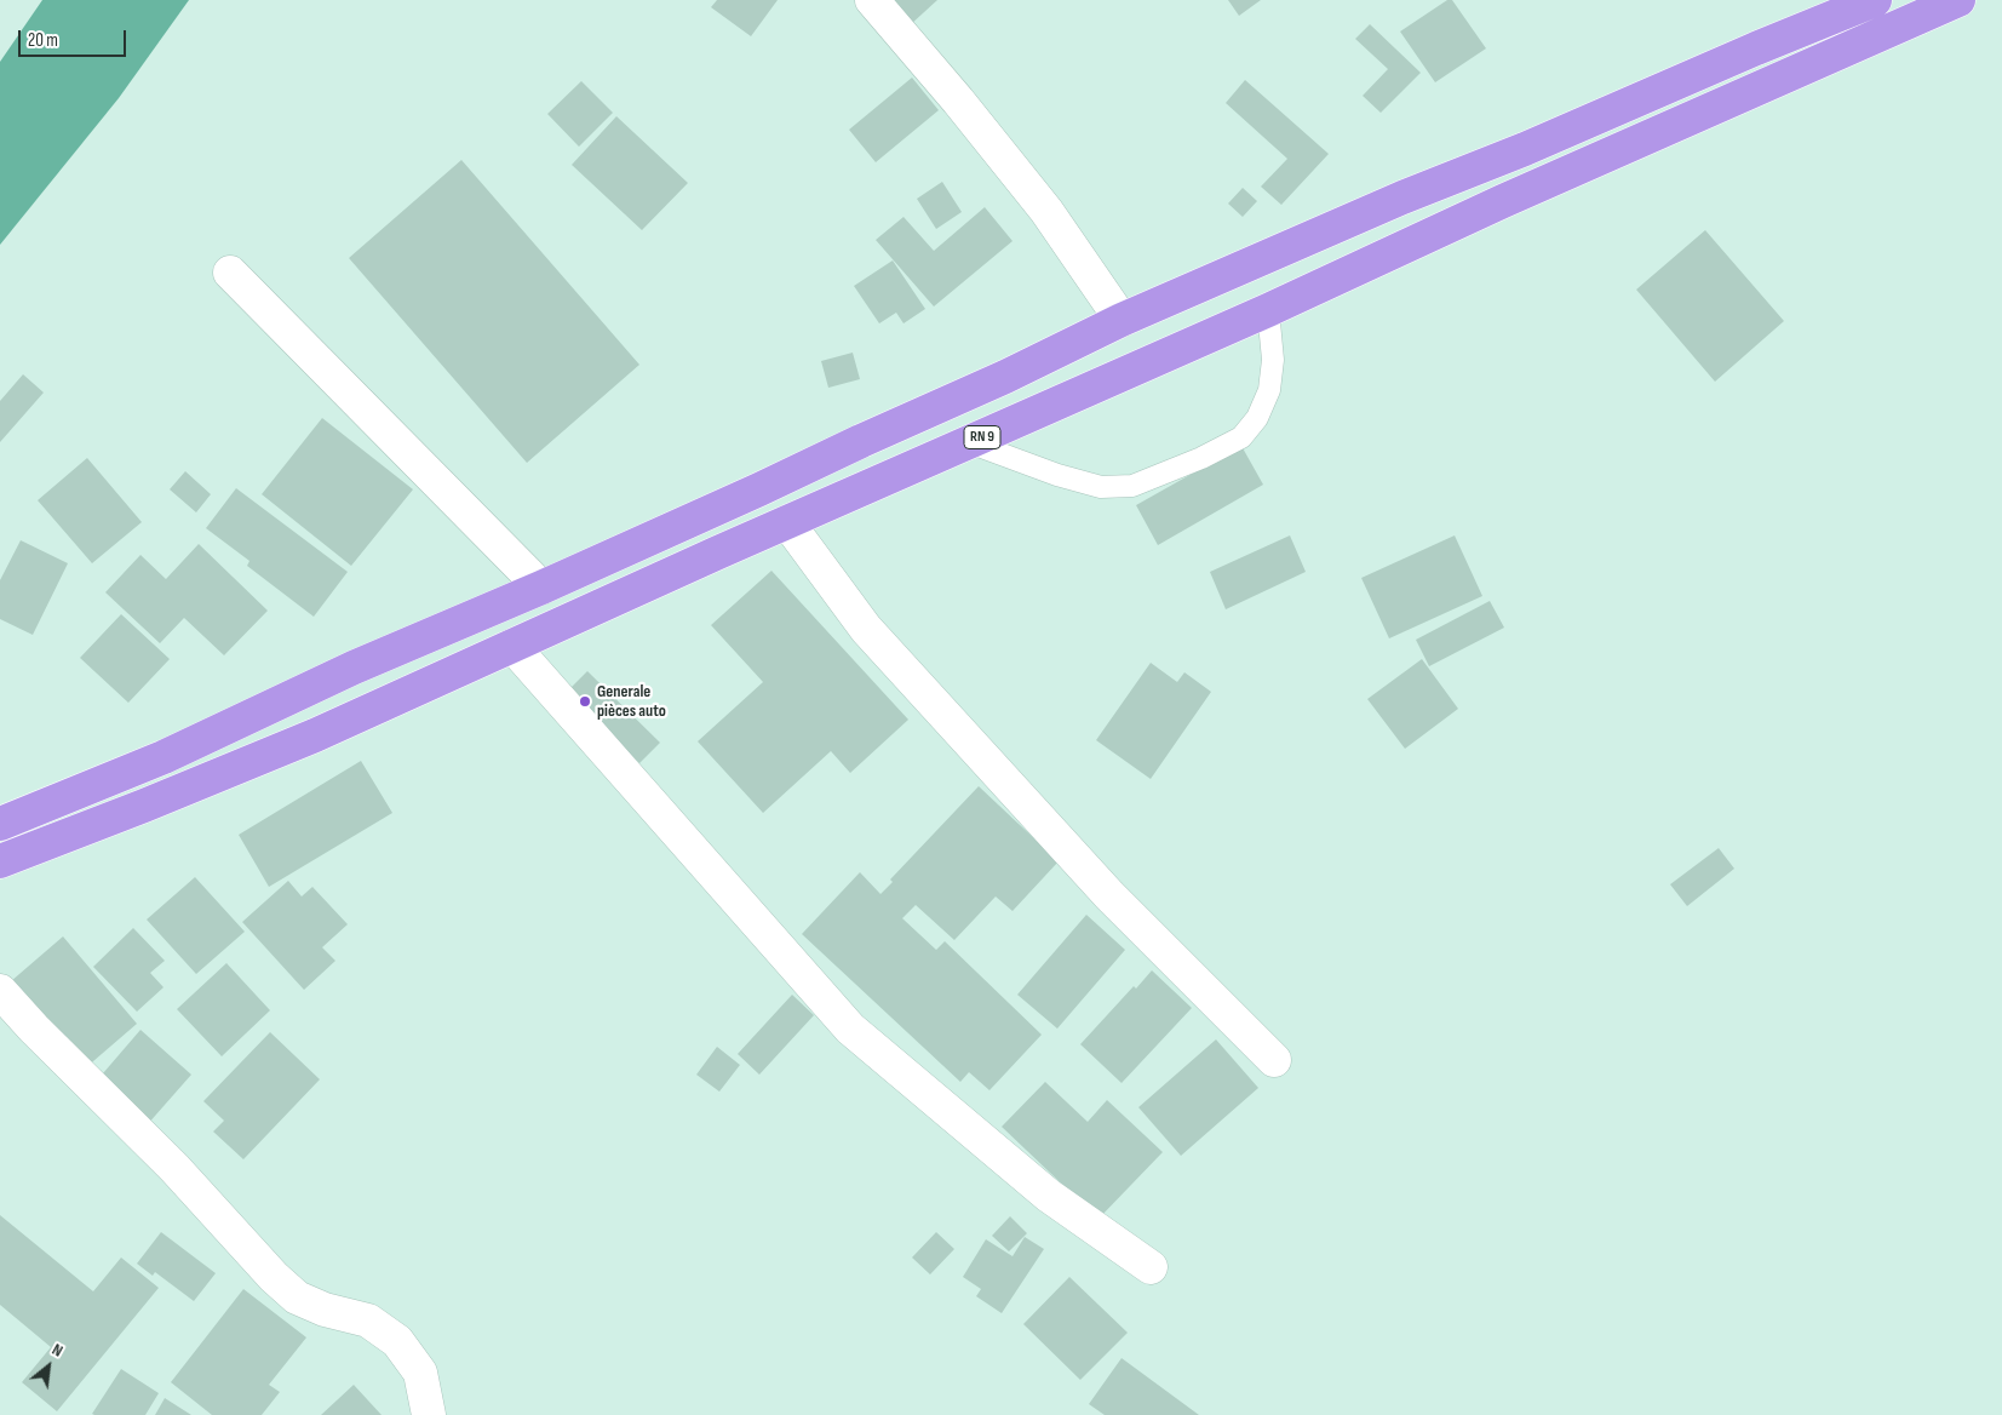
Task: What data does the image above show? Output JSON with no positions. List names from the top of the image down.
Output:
{
  "streets": {
    "highway": ["RN 9"]
  },
  "places": ["Generale pièces auto"],
  "scale_bar": "20 m",
  "north": "top right"
}
